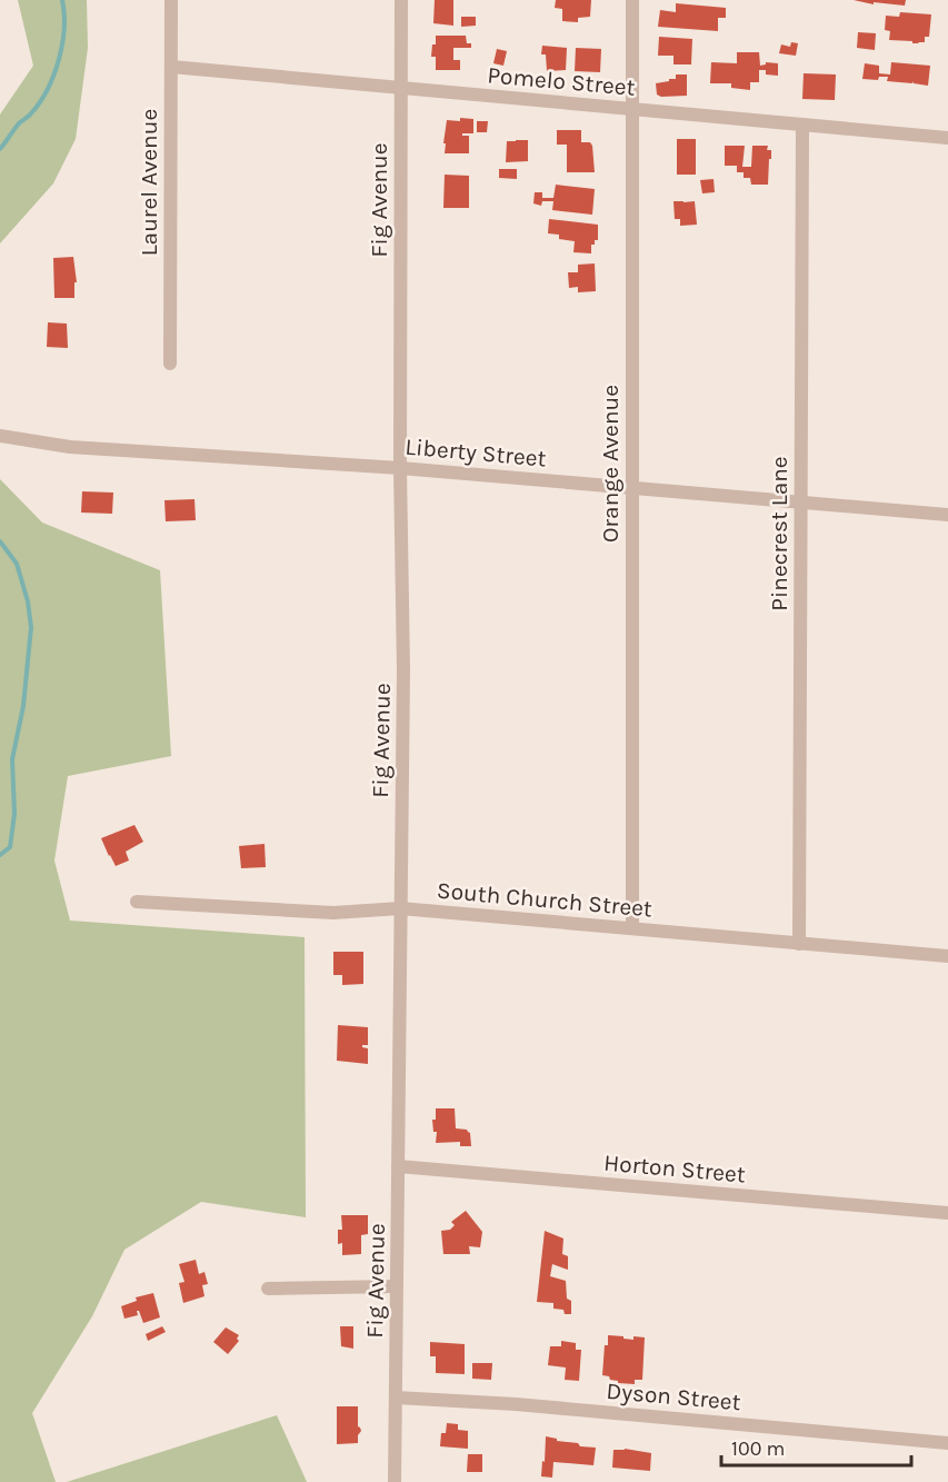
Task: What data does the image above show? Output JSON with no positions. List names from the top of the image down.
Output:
{
  "streets": {
    "street": [
      "Pomelo Street",
      "Laurel Avenue",
      "Fig Avenue",
      "Liberty Street",
      "Orange Avenue",
      "Pinecrest Lane",
      "South Church Street",
      "Horton Street",
      "Dyson Street"
    ]
  },
  "crossings": [
    ["Pomelo Street", "Laurel Avenue"],
    ["Pomelo Street", "Fig Avenue"],
    ["Pomelo Street", "Orange Avenue"],
    ["Pomelo Street", "Pinecrest Lane"],
    ["Fig Avenue", "Liberty Street"],
    ["Fig Avenue", "South Church Street"],
    ["Fig Avenue", "Horton Street"],
    ["Fig Avenue", "Dyson Street"],
    ["Liberty Street", "Orange Avenue"],
    ["Liberty Street", "Pinecrest Lane"],
    ["Orange Avenue", "South Church Street"],
    ["Pinecrest Lane", "South Church Street"]
  ],
  "scale_bar": "100 m"
}
